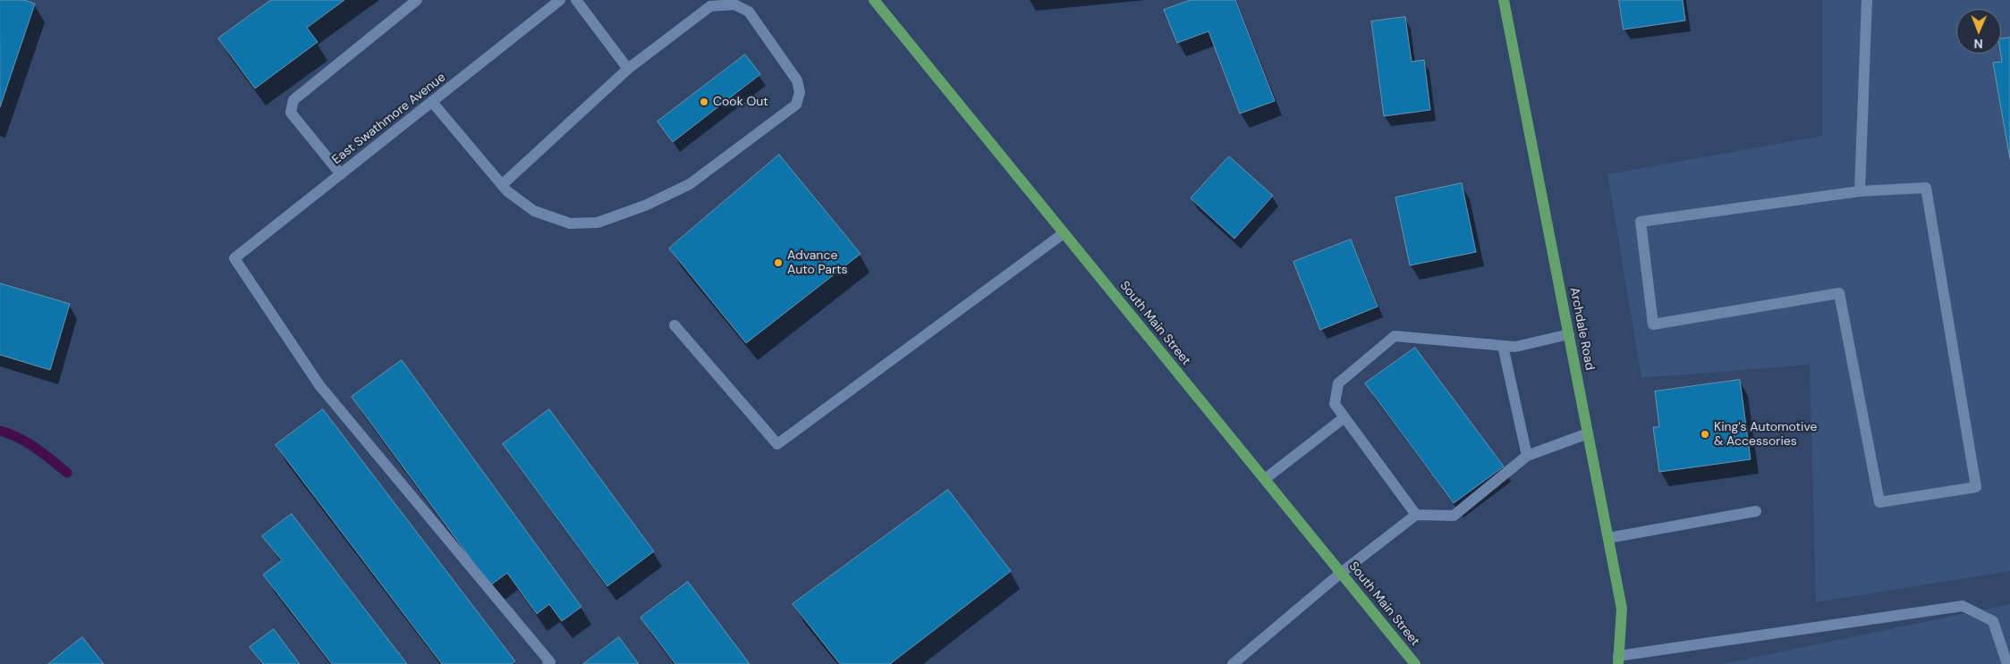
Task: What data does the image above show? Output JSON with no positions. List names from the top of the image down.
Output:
{
  "streets": {
    "main road": ["South Main Street", "Archdale Road"],
    "street": ["East Swathmore Avenue"]
  },
  "places": ["Cook Out", "Advance Auto Parts", "King's Automotive & Accessories"],
  "north": "bottom"
}
